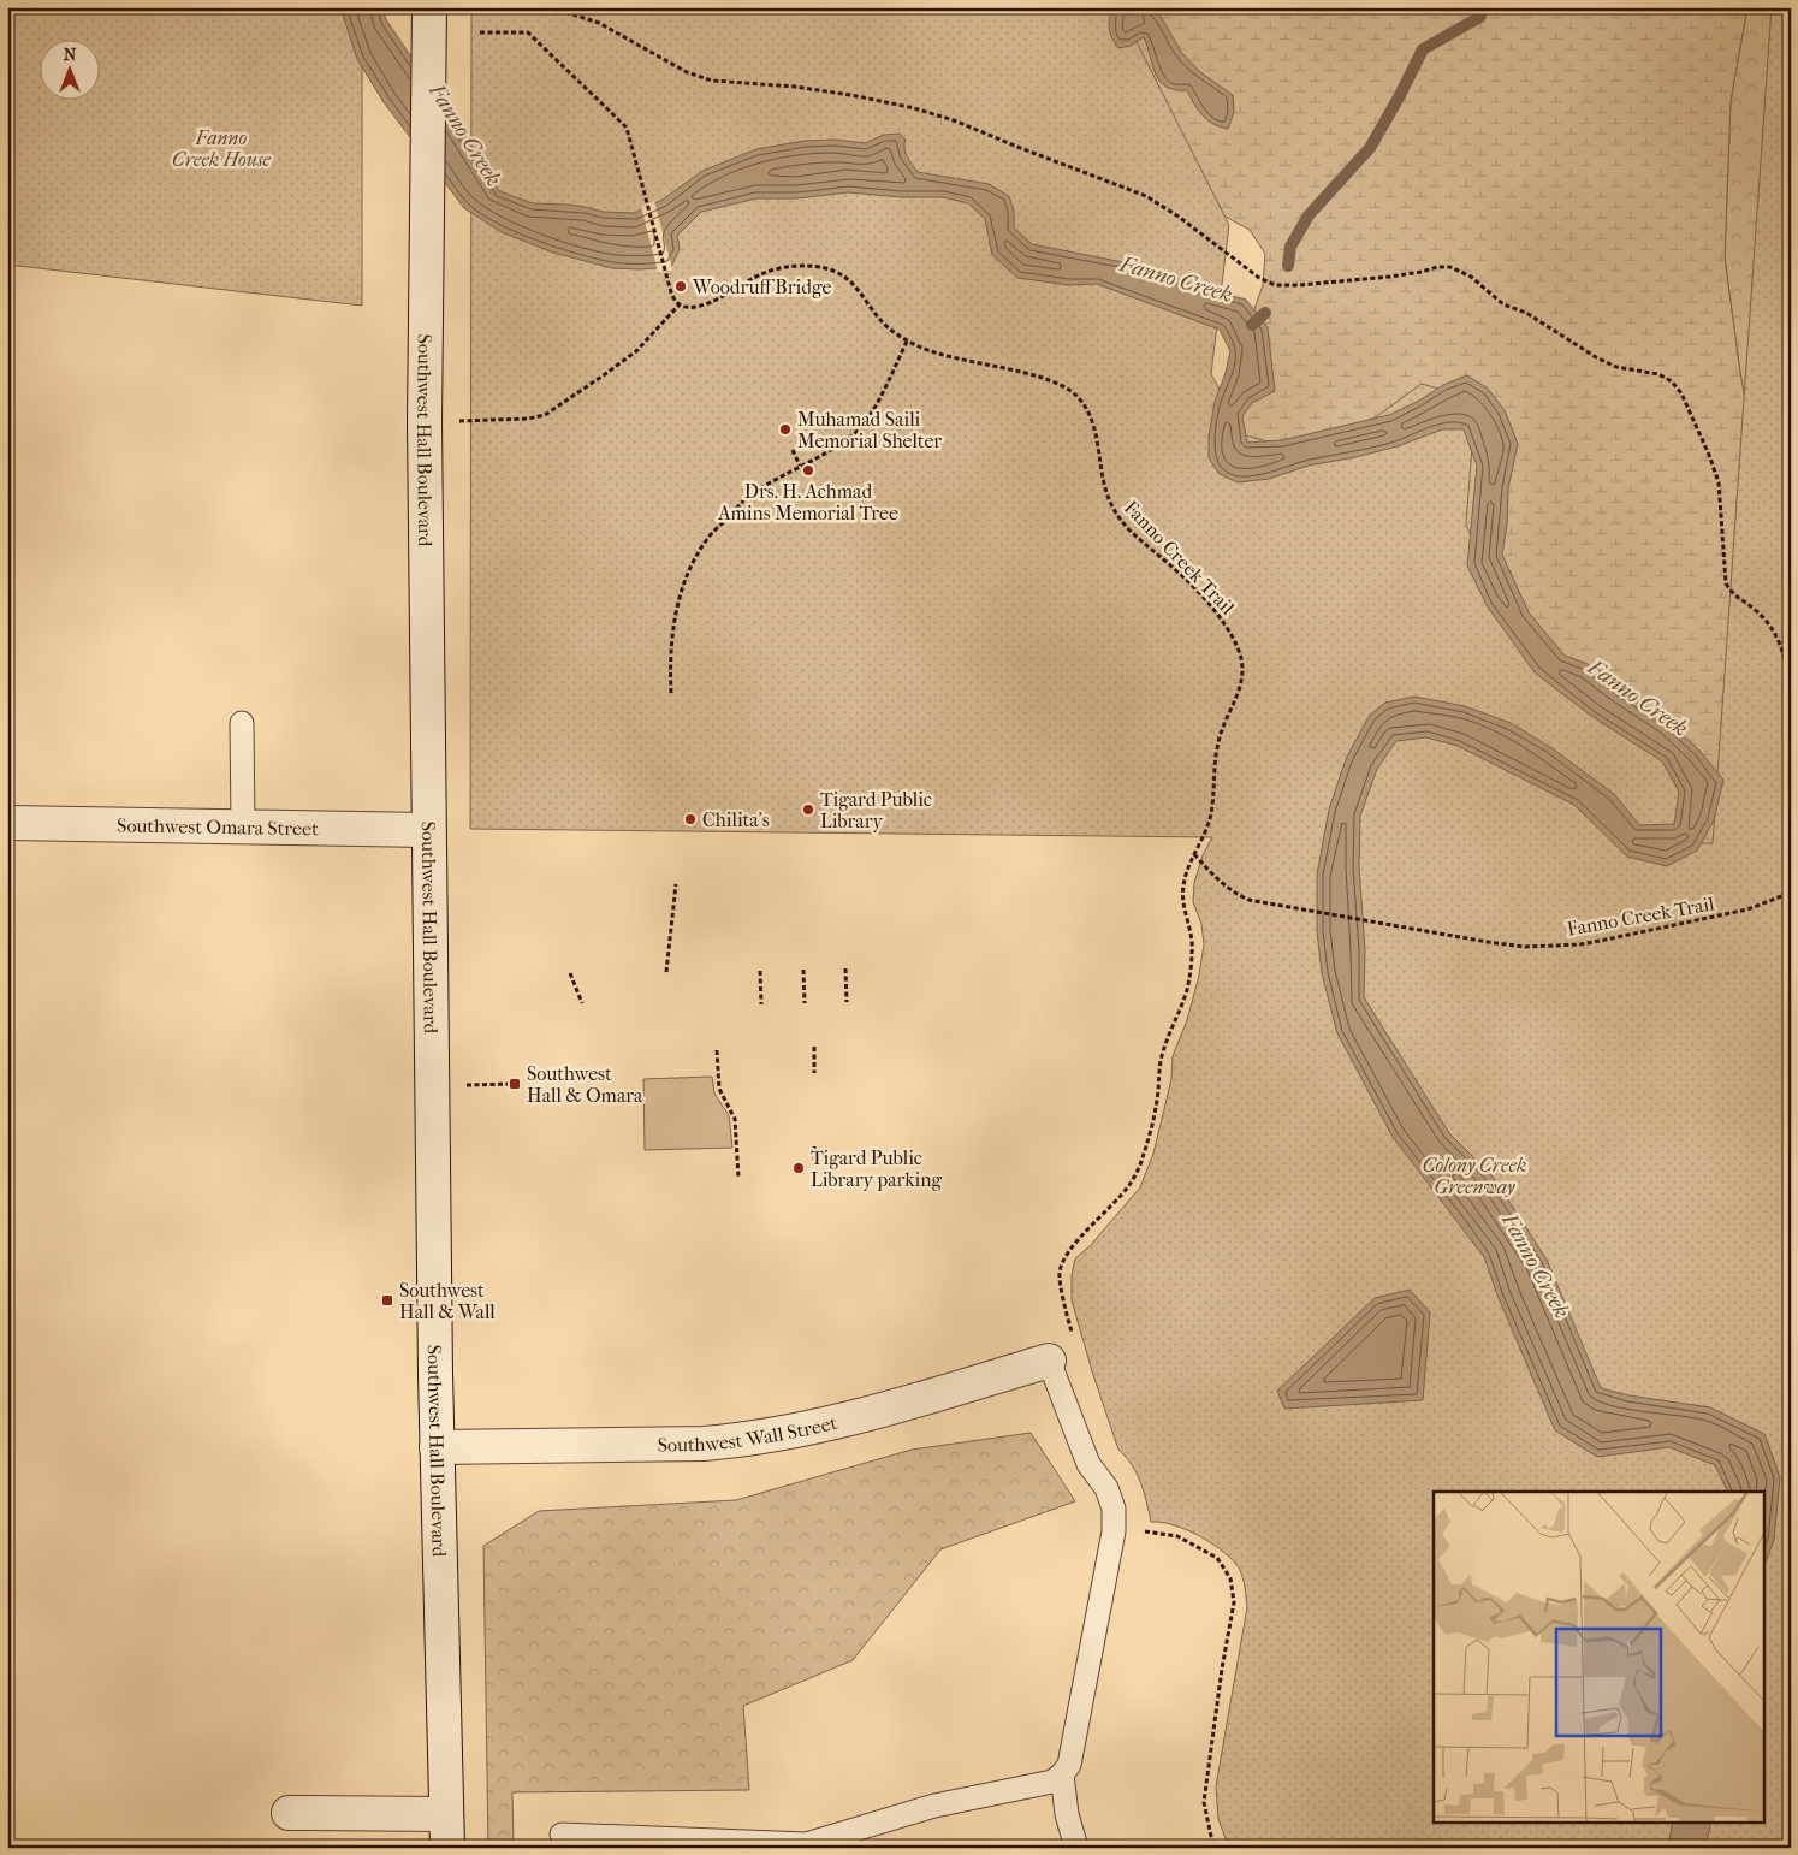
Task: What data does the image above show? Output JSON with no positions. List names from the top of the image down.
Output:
{
  "streets": {
    "main road": ["Southwest Hall Boulevard", "Southwest Omara Street", "Southwest Wall Street"],
    "path": ["Fanno Creek Trail"]
  },
  "crossings": [
    ["Southwest Hall Boulevard", "Southwest Omara Street"],
    ["Southwest Hall Boulevard", "Southwest Wall Street"]
  ],
  "water": ["Fanno Creek"],
  "parks": ["Fanno Creek House", "Colony Creek Greenway"],
  "places": {
    "other": [
      "Woodruff Bridge",
      "Muhamad Saili Memorial Shelter",
      "Drs. H. Achmad Amins Memorial Tree",
      "Tigard Public Library",
      "Chilita's",
      "Tigard Public Library parking"
    ],
    "transit": ["Southwest Hall & Omara", "Southwest Hall & Wall"]
  },
  "north": "top"
}
